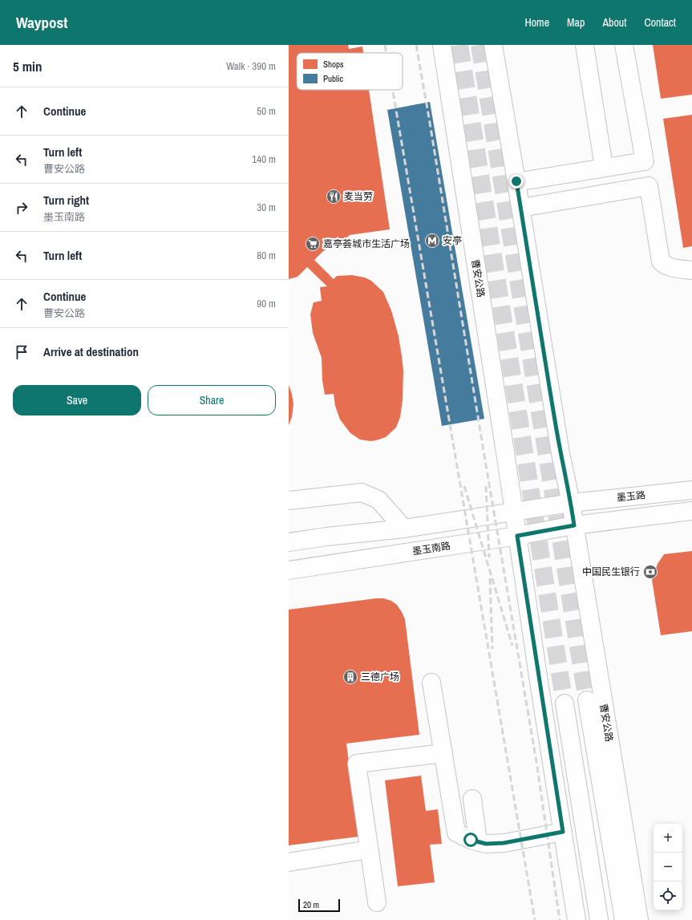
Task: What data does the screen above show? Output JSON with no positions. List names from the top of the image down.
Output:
{
  "streets": {
    "main road": ["曹安公路", "墨玉路", "墨玉南路"]
  },
  "crossings": [
    ["曹安公路", "墨玉路"],
    ["曹安公路", "墨玉南路"]
  ],
  "places": {
    "restaurant": ["麦当劳"],
    "metro station": ["安亭"],
    "supermarket": ["嘉亭荟城市生活广场"],
    "bank": ["中国民生银行"],
    "building": ["三德广场"]
  },
  "legend": ["Shops", "Public"],
  "scale_bar": "20 m",
  "page": {
    "header": "Waypost",
    "nav": [
      "Home",
      "Map",
      "About",
      "Contact"
    ],
    "heading": ["5 min", "Walk · 390 m"],
    "list": [
      ["Continue", "50 m"],
      ["Turn left", "曹安公路", "140 m"],
      ["Turn right", "墨玉南路", "30 m"],
      ["Turn left", "80 m"],
      ["Continue", "曹安公路", "90 m"],
      "Arrive at destination"
    ],
    "buttons": ["Save", "Share"],
    "map_buttons": ["+", "−"],
    "scale": "20 m"
  }
}
